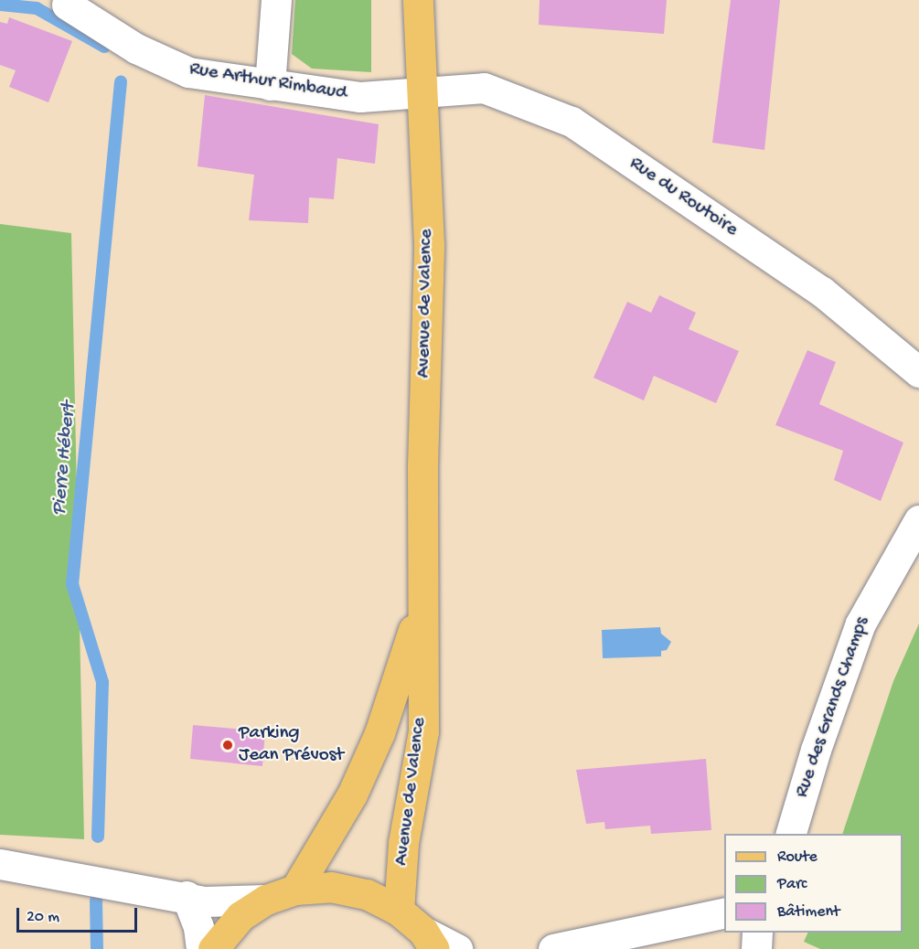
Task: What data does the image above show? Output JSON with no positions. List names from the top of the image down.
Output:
{
  "streets": {
    "main road": ["Avenue de Valence"],
    "street": ["Rue Arthur Rimbaud", "Rue du Routoire", "Rue des Grands Champs"]
  },
  "crossings": [
    ["Rue Arthur Rimbaud", "Rue du Routoire"],
    ["Rue Arthur Rimbaud", "Avenue de Valence"],
    ["Rue du Routoire", "Avenue de Valence"]
  ],
  "water": ["Pierre Hébert"],
  "places": ["Parking Jean Prévost"],
  "legend": ["Route", "Parc", "Bâtiment"],
  "scale_bar": "20 m"
}
